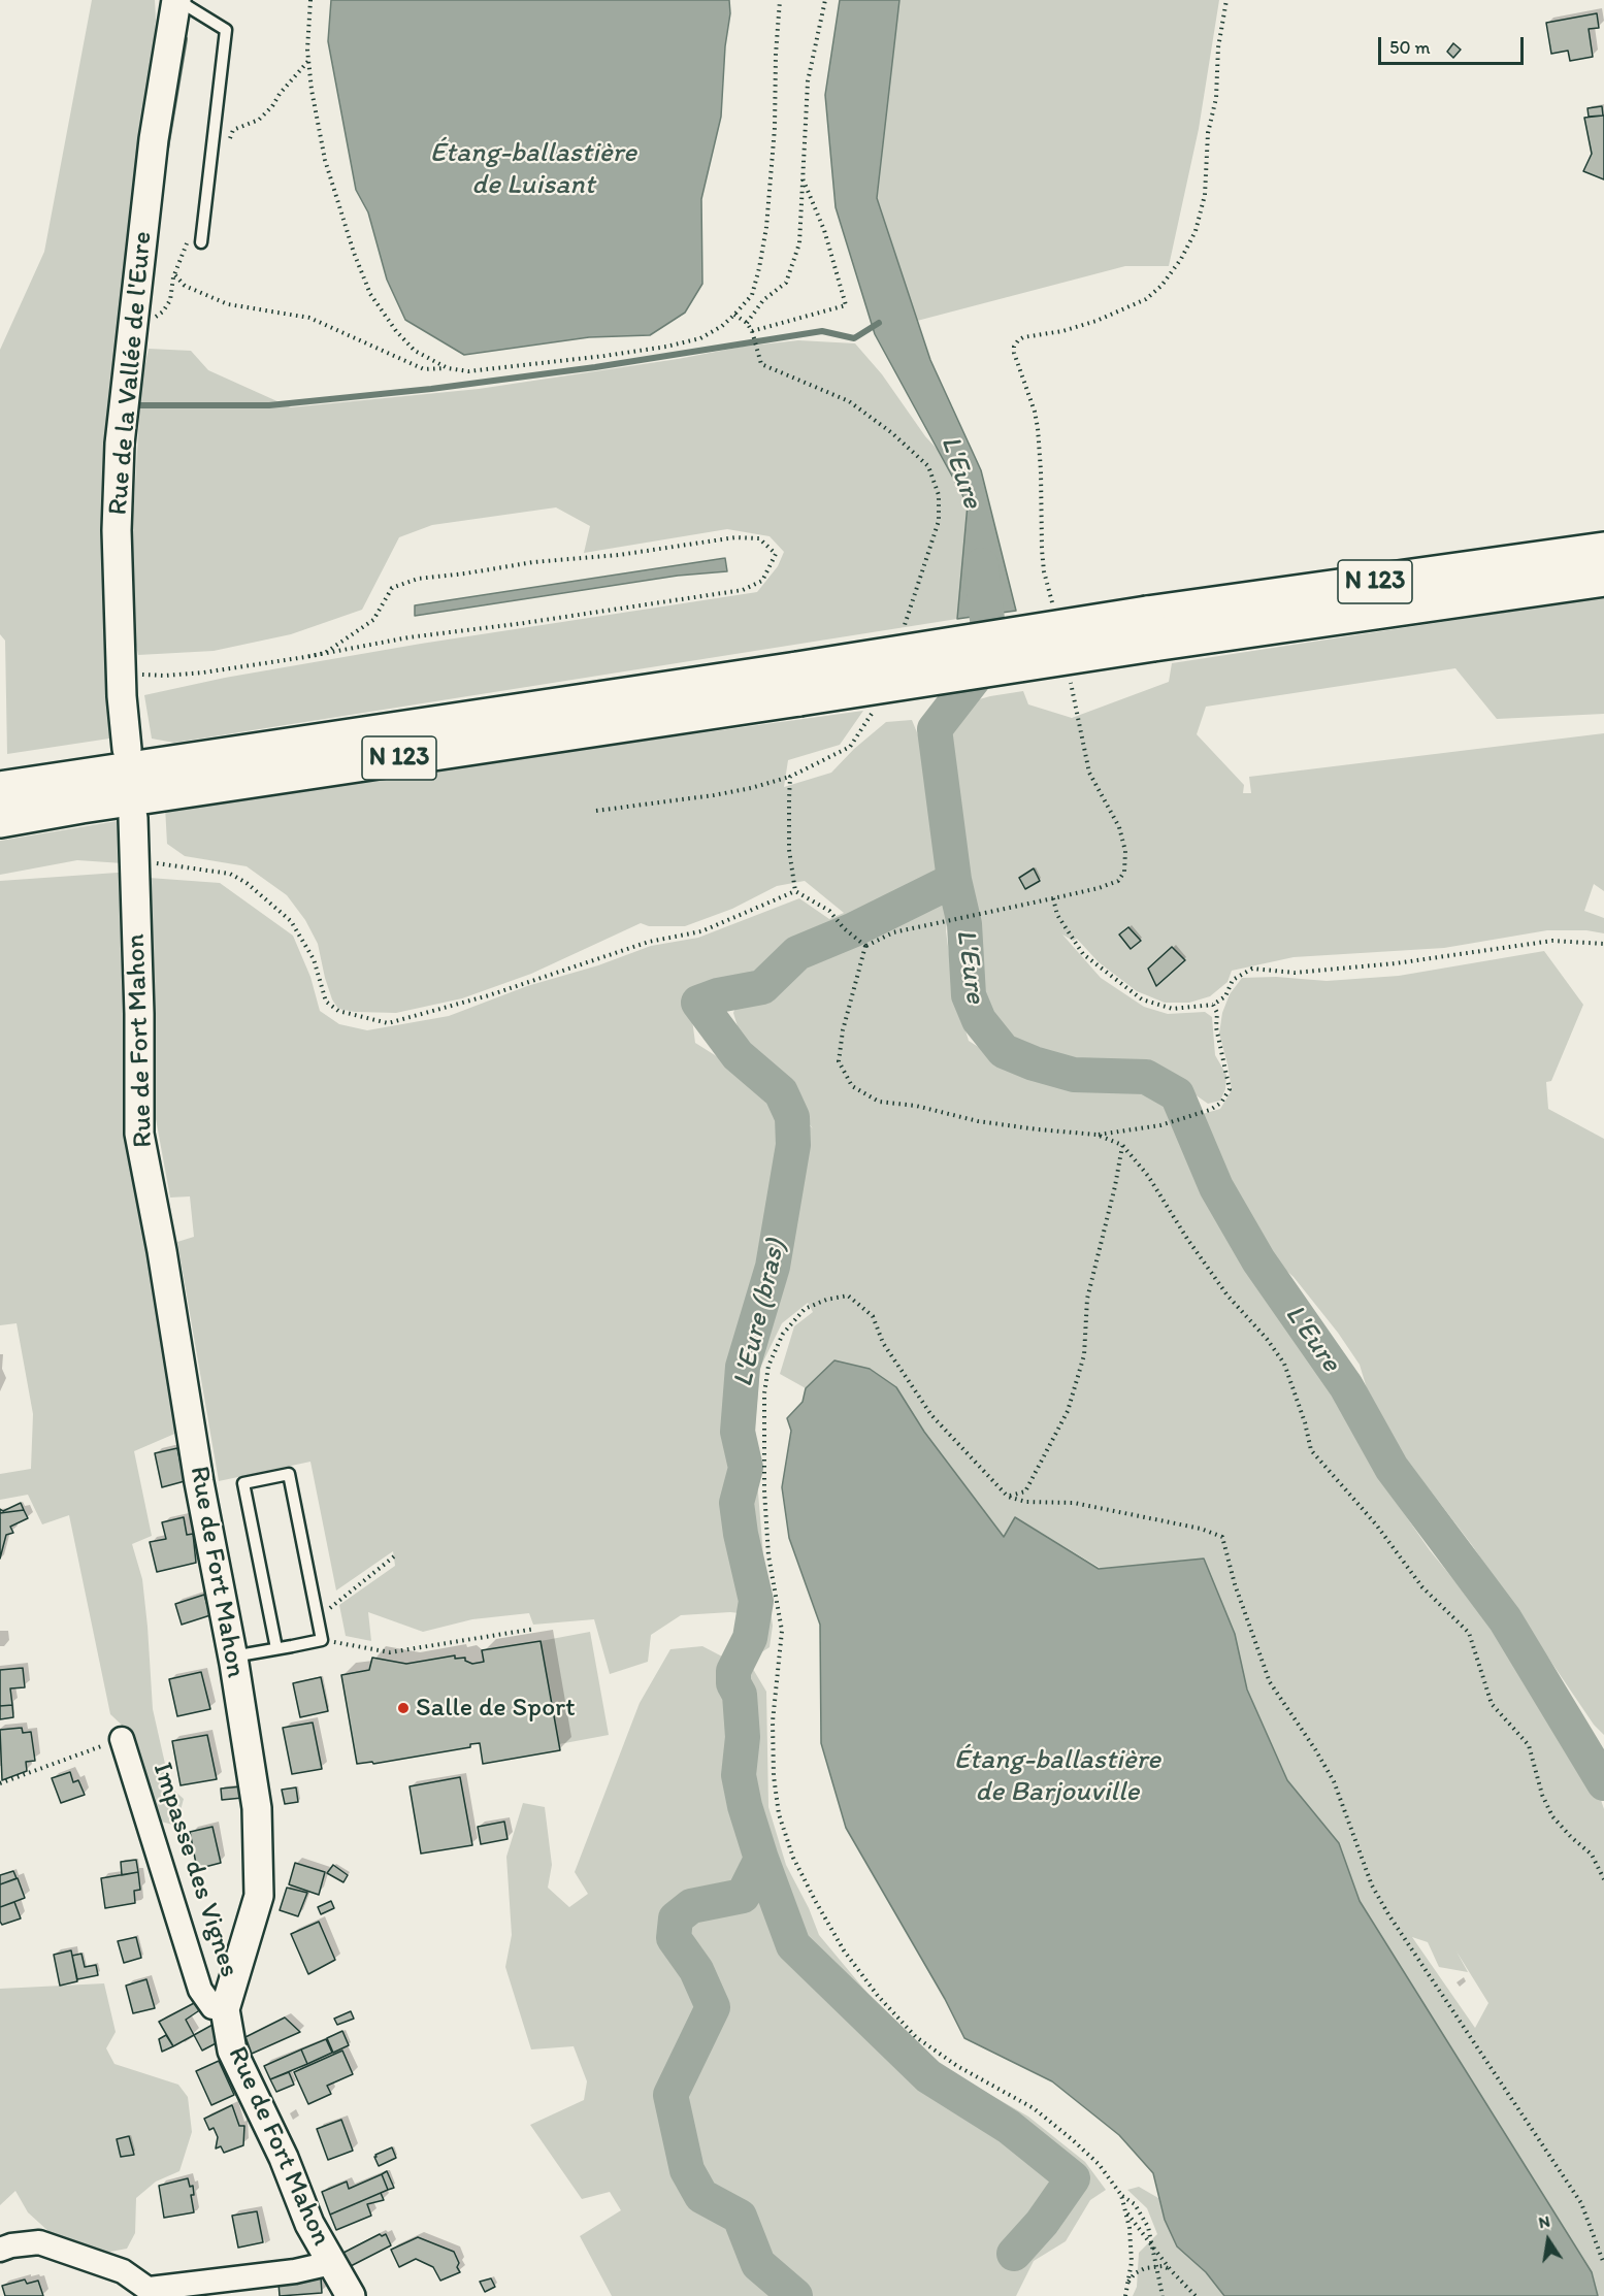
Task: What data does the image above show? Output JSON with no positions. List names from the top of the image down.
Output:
{
  "streets": {
    "main road": ["N 123"],
    "street": ["Rue de la Vallée de l'Eure", "Rue de Fort Mahon", "Impasse des Vignes"]
  },
  "crossings": [
    ["Rue de Fort Mahon", "Impasse des Vignes"]
  ],
  "water": [
    "Étang-ballastière de Luisant",
    "L'Eure",
    "L'Eure (bras)",
    "Étang-ballastière de Barjouville"
  ],
  "places": ["Salle de Sport"],
  "scale_bar": "50 m",
  "north": "top"
}
